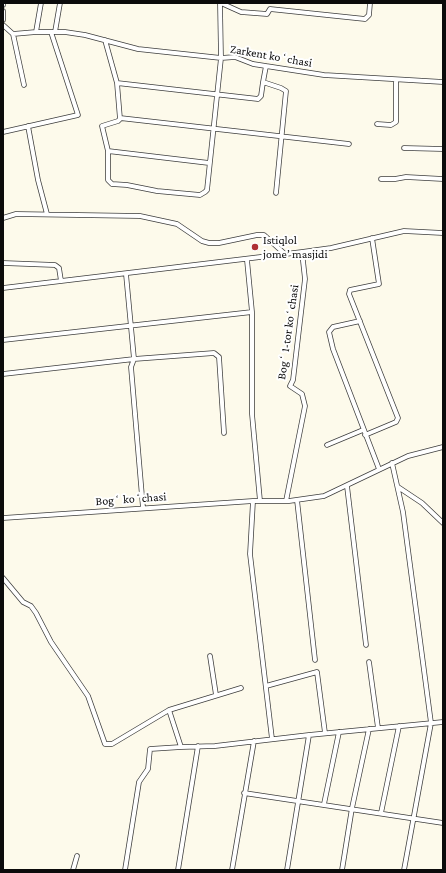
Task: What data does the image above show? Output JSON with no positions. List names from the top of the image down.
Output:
{
  "streets": {
    "street": ["Zarkent koʻchasi", "Bogʻ 1-tor koʻchasi", "Bogʻ koʻchasi"]
  },
  "crossings": [
    ["Bogʻ 1-tor koʻchasi", "Bogʻ koʻchasi"]
  ],
  "places": ["Istiqlol jome’ masjidi"]
}
